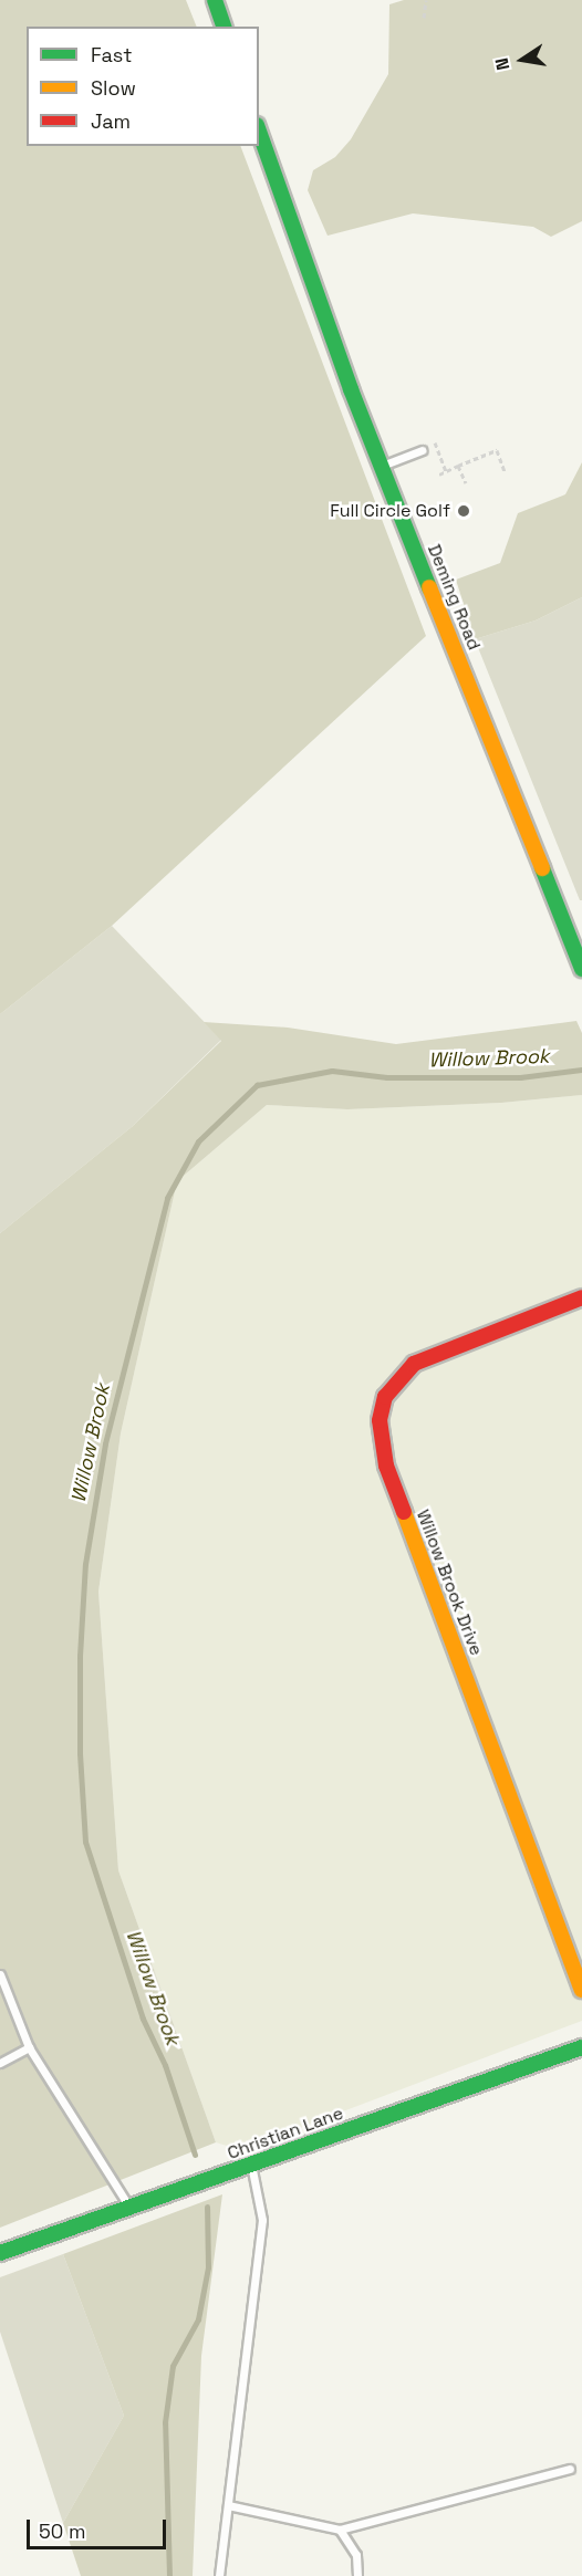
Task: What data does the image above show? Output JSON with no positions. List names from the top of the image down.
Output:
{
  "streets": {
    "street": ["Deming Road", "Willow Brook Drive", "Christian Lane"]
  },
  "water": ["Willow Brook"],
  "places": ["Full Circle Golf"],
  "legend": ["Fast", "Slow", "Jam"],
  "scale_bar": "50 m",
  "north": "left"
}
